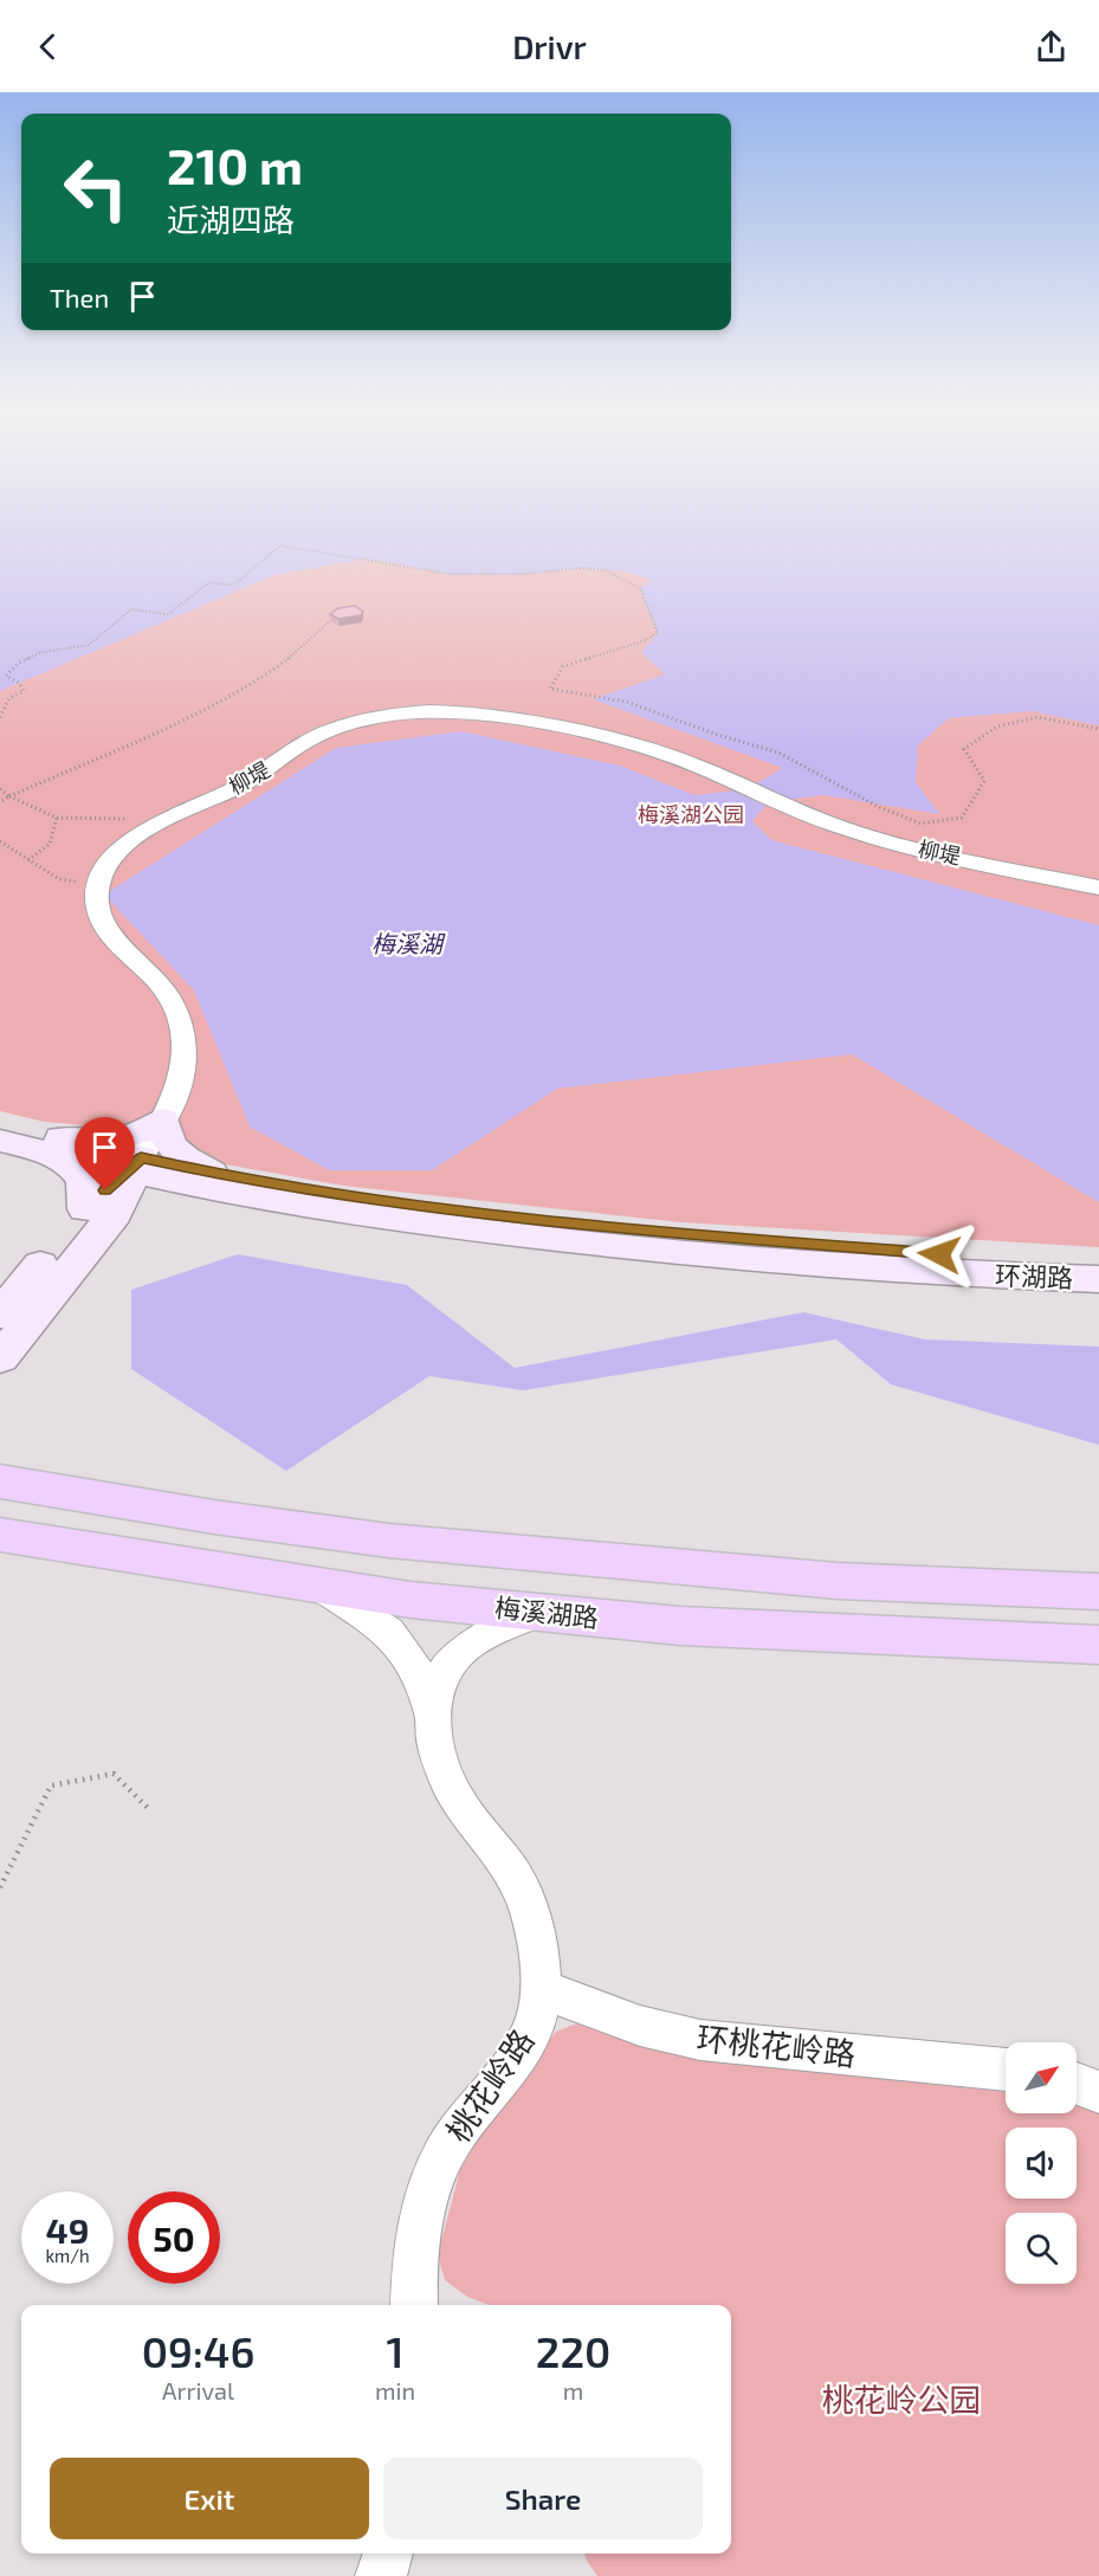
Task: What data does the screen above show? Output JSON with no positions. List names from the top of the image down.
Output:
{
  "streets": {
    "main road": ["环湖路", "梅溪湖路"],
    "street": ["柳堤", "环桃花岭路", "桃花岭路"]
  },
  "crossings": [
    ["环桃花岭路", "桃花岭路"]
  ],
  "water": ["梅溪湖"],
  "parks": ["梅溪湖公园", "桃花岭公园"],
  "north": "top right",
  "page": {
    "header": "Drivr",
    "turn": ["210 m", "近湖四路"],
    "then": "Then",
    "speed": "49 km/h",
    "limit": "50",
    "eta": [
      "09:46",
      "Arrival",
      "1",
      "min",
      "220",
      "m"
    ],
    "buttons": ["Exit", "Share"]
  }
}
